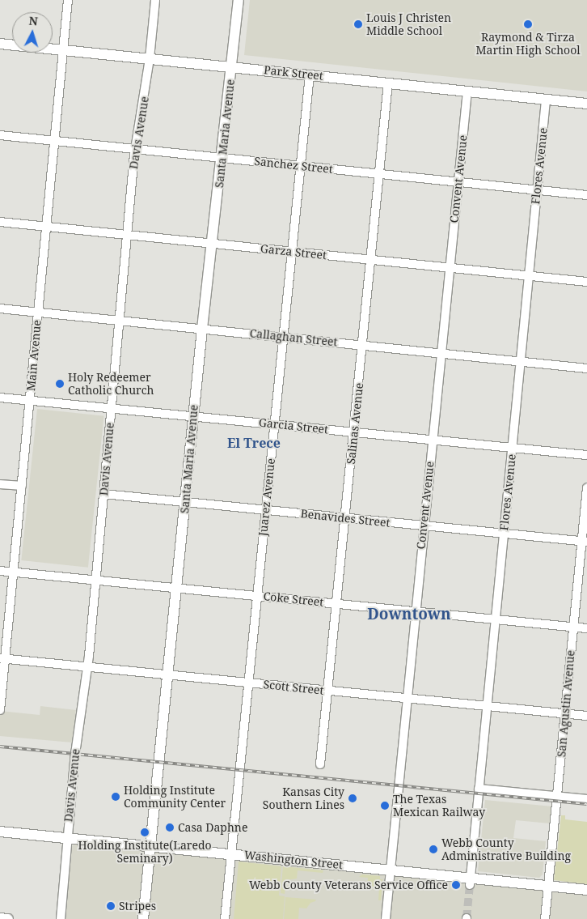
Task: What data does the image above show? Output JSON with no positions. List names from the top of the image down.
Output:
{
  "streets": {
    "main road": ["Park Street", "Santa Maria Avenue", "Washington Street"],
    "street": [
      "Davis Avenue",
      "Sanchez Street",
      "Flores Avenue",
      "Convent Avenue",
      "Garza Street",
      "Callaghan Street",
      "Main Avenue",
      "Salinas Avenue",
      "Garcia Street",
      "Juarez Avenue",
      "Benavides Street",
      "Coke Street",
      "Scott Street",
      "San Agustin Avenue"
    ]
  },
  "crossings": [
    ["Park Street", "Davis Avenue"],
    ["Park Street", "Santa Maria Avenue"],
    ["Park Street", "Flores Avenue"],
    ["Park Street", "Convent Avenue"],
    ["Park Street", "Main Avenue"],
    ["Park Street", "Salinas Avenue"],
    ["Park Street", "Juarez Avenue"],
    ["Davis Avenue", "Sanchez Street"],
    ["Davis Avenue", "Garza Street"],
    ["Davis Avenue", "Callaghan Street"],
    ["Davis Avenue", "Garcia Street"],
    ["Davis Avenue", "Benavides Street"],
    ["Davis Avenue", "Coke Street"],
    ["Davis Avenue", "Scott Street"],
    ["Davis Avenue", "Washington Street"],
    ["Santa Maria Avenue", "Sanchez Street"],
    ["Santa Maria Avenue", "Garza Street"],
    ["Santa Maria Avenue", "Callaghan Street"],
    ["Santa Maria Avenue", "Garcia Street"],
    ["Santa Maria Avenue", "Benavides Street"],
    ["Santa Maria Avenue", "Coke Street"],
    ["Santa Maria Avenue", "Scott Street"],
    ["Santa Maria Avenue", "Washington Street"],
    ["Sanchez Street", "Flores Avenue"],
    ["Sanchez Street", "Convent Avenue"],
    ["Sanchez Street", "Main Avenue"],
    ["Sanchez Street", "Salinas Avenue"],
    ["Sanchez Street", "Juarez Avenue"],
    ["Flores Avenue", "Garza Street"],
    ["Flores Avenue", "Callaghan Street"],
    ["Flores Avenue", "Garcia Street"],
    ["Flores Avenue", "Benavides Street"],
    ["Flores Avenue", "Coke Street"],
    ["Flores Avenue", "Scott Street"],
    ["Flores Avenue", "Washington Street"],
    ["Convent Avenue", "Garza Street"],
    ["Convent Avenue", "Callaghan Street"],
    ["Convent Avenue", "Garcia Street"],
    ["Convent Avenue", "Benavides Street"],
    ["Convent Avenue", "Coke Street"],
    ["Convent Avenue", "Scott Street"],
    ["Convent Avenue", "Washington Street"],
    ["Garza Street", "Main Avenue"],
    ["Garza Street", "Salinas Avenue"],
    ["Garza Street", "Juarez Avenue"],
    ["Callaghan Street", "Main Avenue"],
    ["Callaghan Street", "Salinas Avenue"],
    ["Callaghan Street", "Juarez Avenue"],
    ["Main Avenue", "Garcia Street"],
    ["Main Avenue", "Coke Street"],
    ["Main Avenue", "Scott Street"],
    ["Salinas Avenue", "Garcia Street"],
    ["Salinas Avenue", "Benavides Street"],
    ["Salinas Avenue", "Coke Street"],
    ["Salinas Avenue", "Scott Street"],
    ["Garcia Street", "Juarez Avenue"],
    ["Juarez Avenue", "Benavides Street"],
    ["Juarez Avenue", "Coke Street"],
    ["Juarez Avenue", "Scott Street"],
    ["Juarez Avenue", "Washington Street"],
    ["Benavides Street", "San Agustin Avenue"],
    ["Coke Street", "San Agustin Avenue"],
    ["Scott Street", "San Agustin Avenue"],
    ["San Agustin Avenue", "Washington Street"]
  ],
  "districts": ["El Trece", "Downtown"],
  "places": [
    "Louis J Christen Middle School",
    "Raymond & Tirza Martin High School",
    "Holy Redeemer Catholic Church",
    "Holding Institute Community Center",
    "Kansas City Southern Lines",
    "The Texas Mexican Railway",
    "Casa Daphne",
    "Holding Institute(Laredo Seminary)",
    "Webb County Administrative Building",
    "Webb County Veterans Service Office",
    "Stripes"
  ],
  "north": "top"
}
